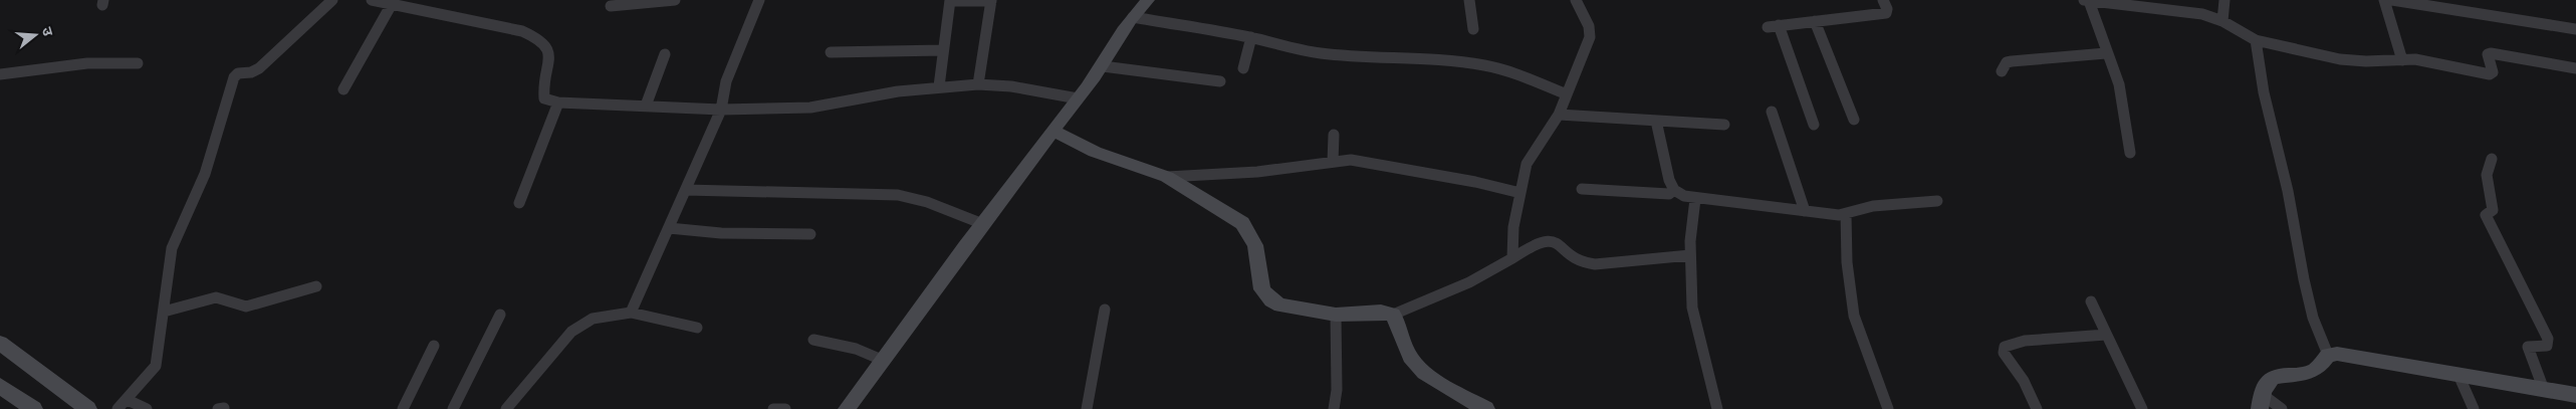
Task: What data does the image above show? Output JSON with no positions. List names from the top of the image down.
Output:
{
  "north": "right"
}
